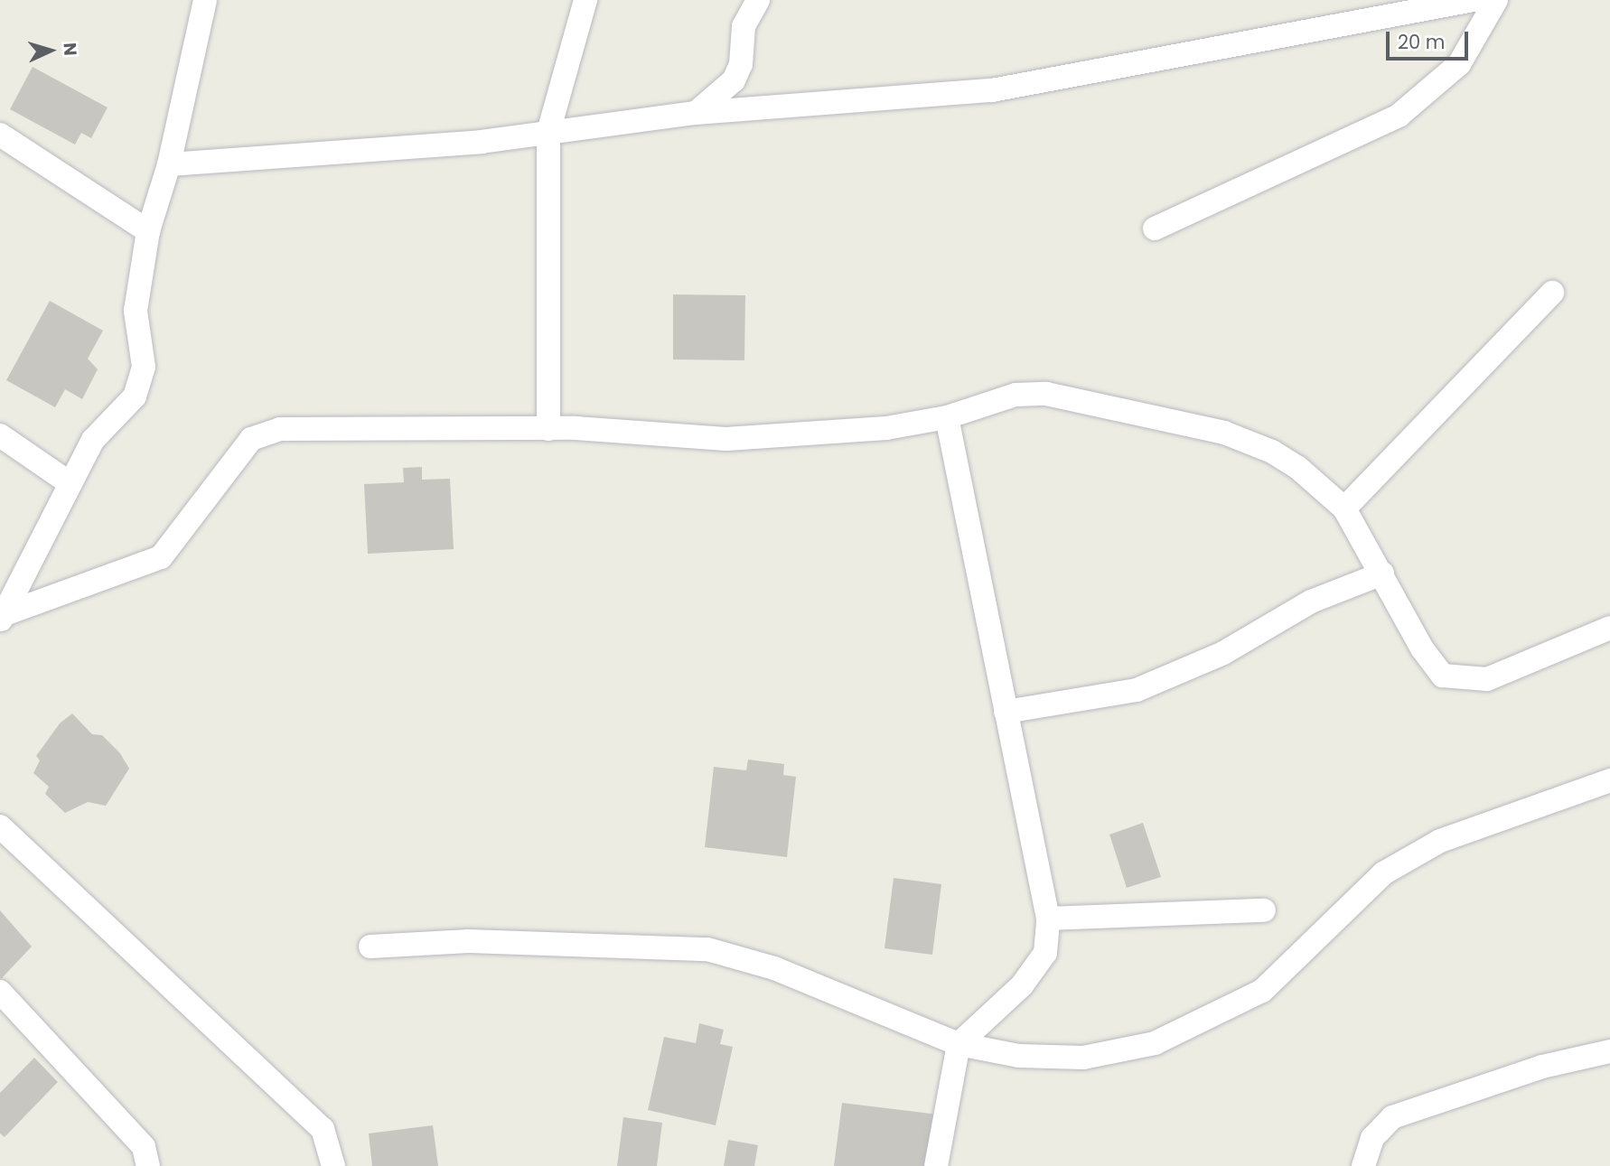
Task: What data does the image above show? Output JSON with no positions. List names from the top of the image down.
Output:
{
  "scale_bar": "20 m",
  "north": "right"
}
